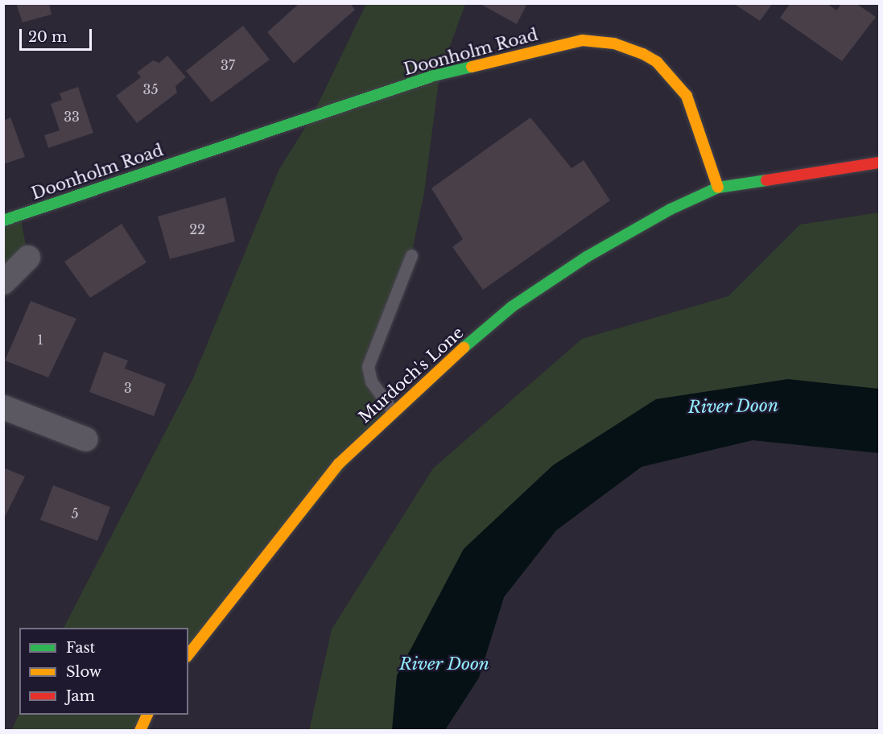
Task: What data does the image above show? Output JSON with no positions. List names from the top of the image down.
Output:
{
  "streets": {
    "street": ["Doonholm Road", "Murdoch's Lone"]
  },
  "crossings": [
    ["Doonholm Road", "Murdoch's Lone"]
  ],
  "water": ["River Doon"],
  "house_numbers": [
    "37",
    "35",
    "33",
    "22",
    "1",
    "3",
    "5"
  ],
  "legend": ["Fast", "Slow", "Jam"],
  "scale_bar": "20 m"
}
